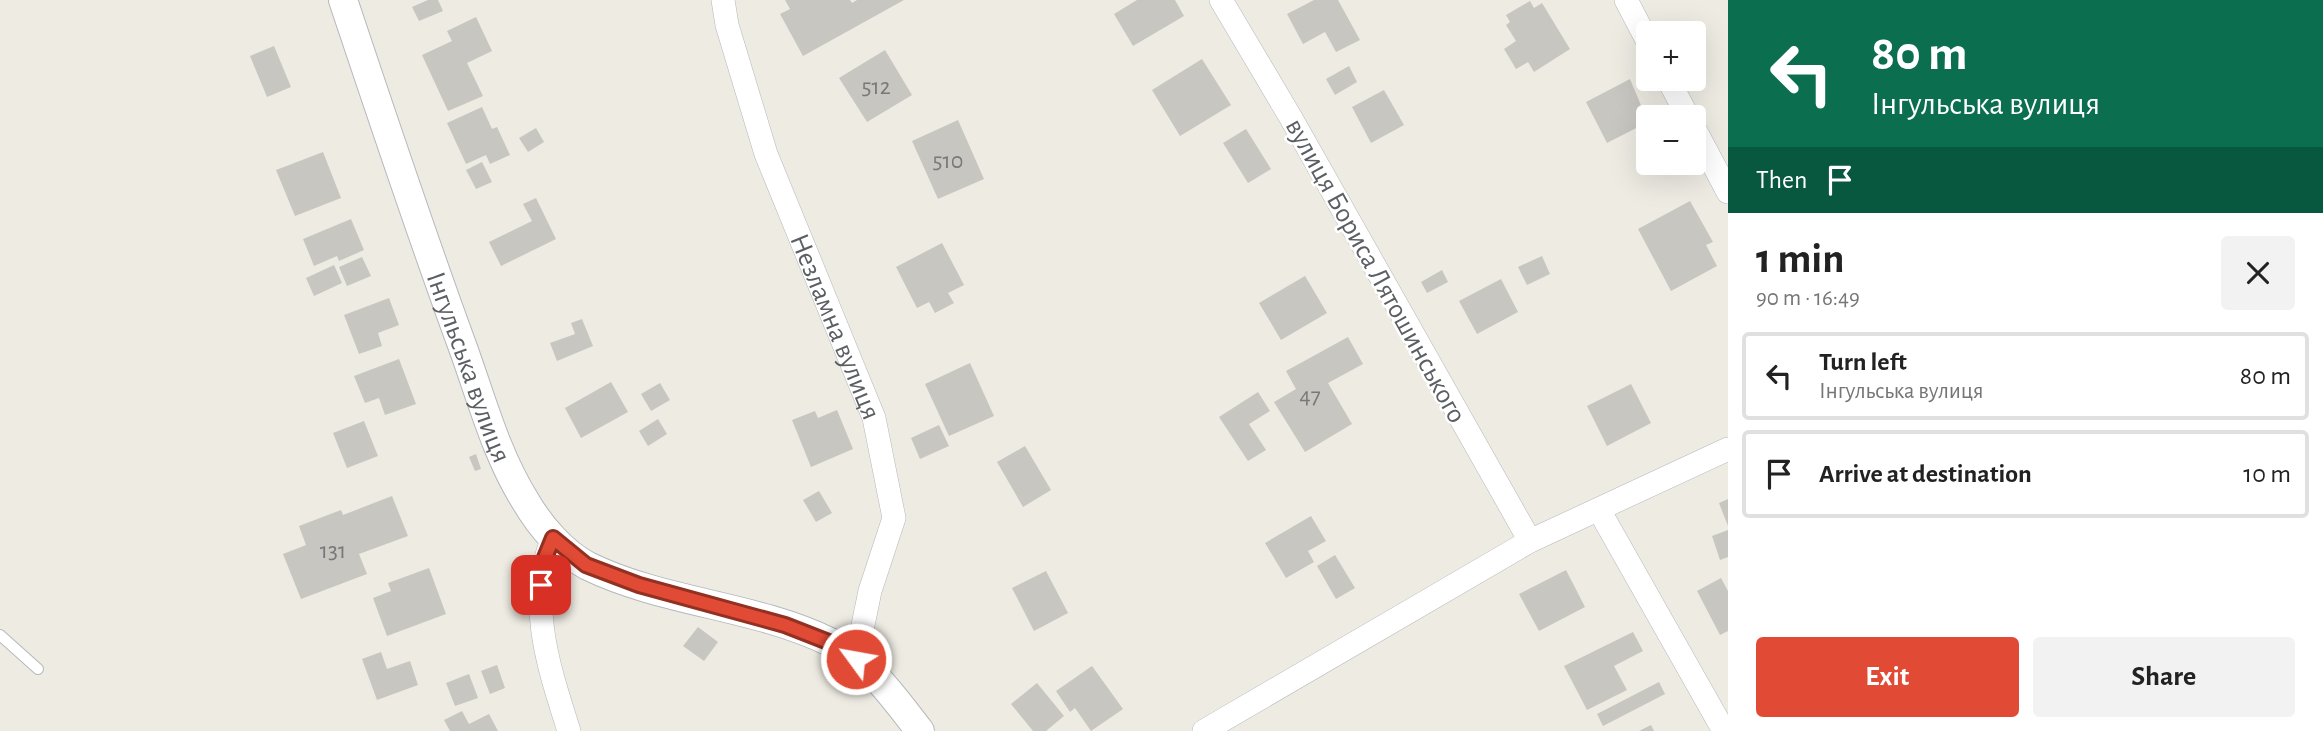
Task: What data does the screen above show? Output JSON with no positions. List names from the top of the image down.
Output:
{
  "streets": {
    "street": ["вулиця Бориса Лятошинського", "Незламна вулиця", "Інгульська вулиця"]
  },
  "house_numbers": [
    "512",
    "510",
    "47",
    "131"
  ],
  "page": {
    "turn": ["80 m", "Інгульська вулиця"],
    "map_buttons": ["+", "−"],
    "then": "Then",
    "heading": ["1 min", "90 m · 16:49"],
    "list": [
      {
        "name": "Turn left",
        "note": "Інгульська вулиця",
        "value": "80 m"
      },
      {
        "name": "Arrive at destination",
        "value": "10 m"
      }
    ],
    "buttons": ["Exit", "Share"]
  }
}
